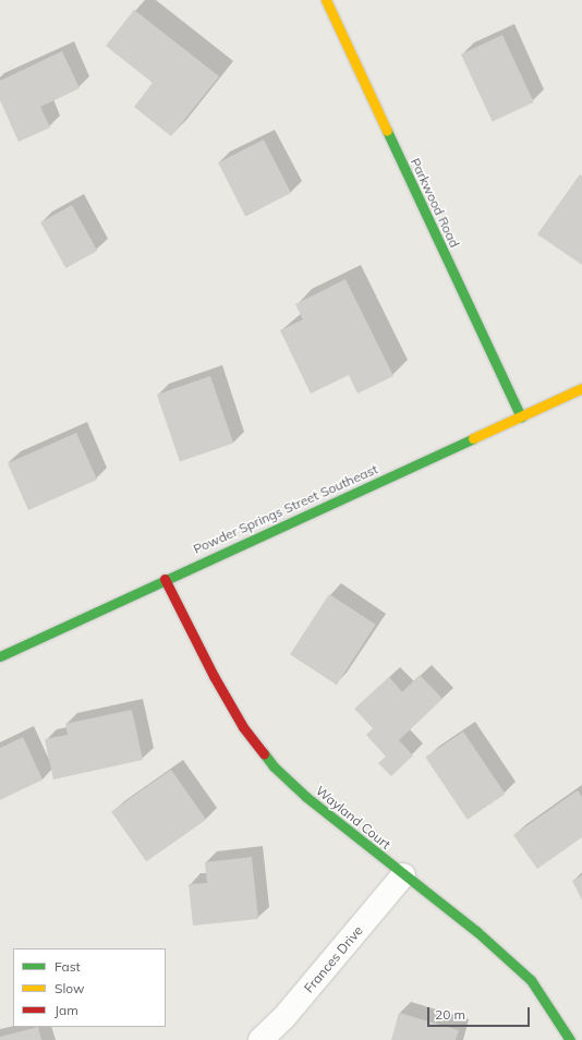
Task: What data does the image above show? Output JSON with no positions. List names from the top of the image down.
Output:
{
  "streets": {
    "street": [
      "Parkwood Road",
      "Powder Springs Street Southeast",
      "Wayland Court",
      "Frances Drive"
    ]
  },
  "crossings": [
    ["Parkwood Road", "Powder Springs Street Southeast"],
    ["Powder Springs Street Southeast", "Wayland Court"],
    ["Wayland Court", "Frances Drive"]
  ],
  "legend": ["Fast", "Slow", "Jam"],
  "scale_bar": "20 m"
}
